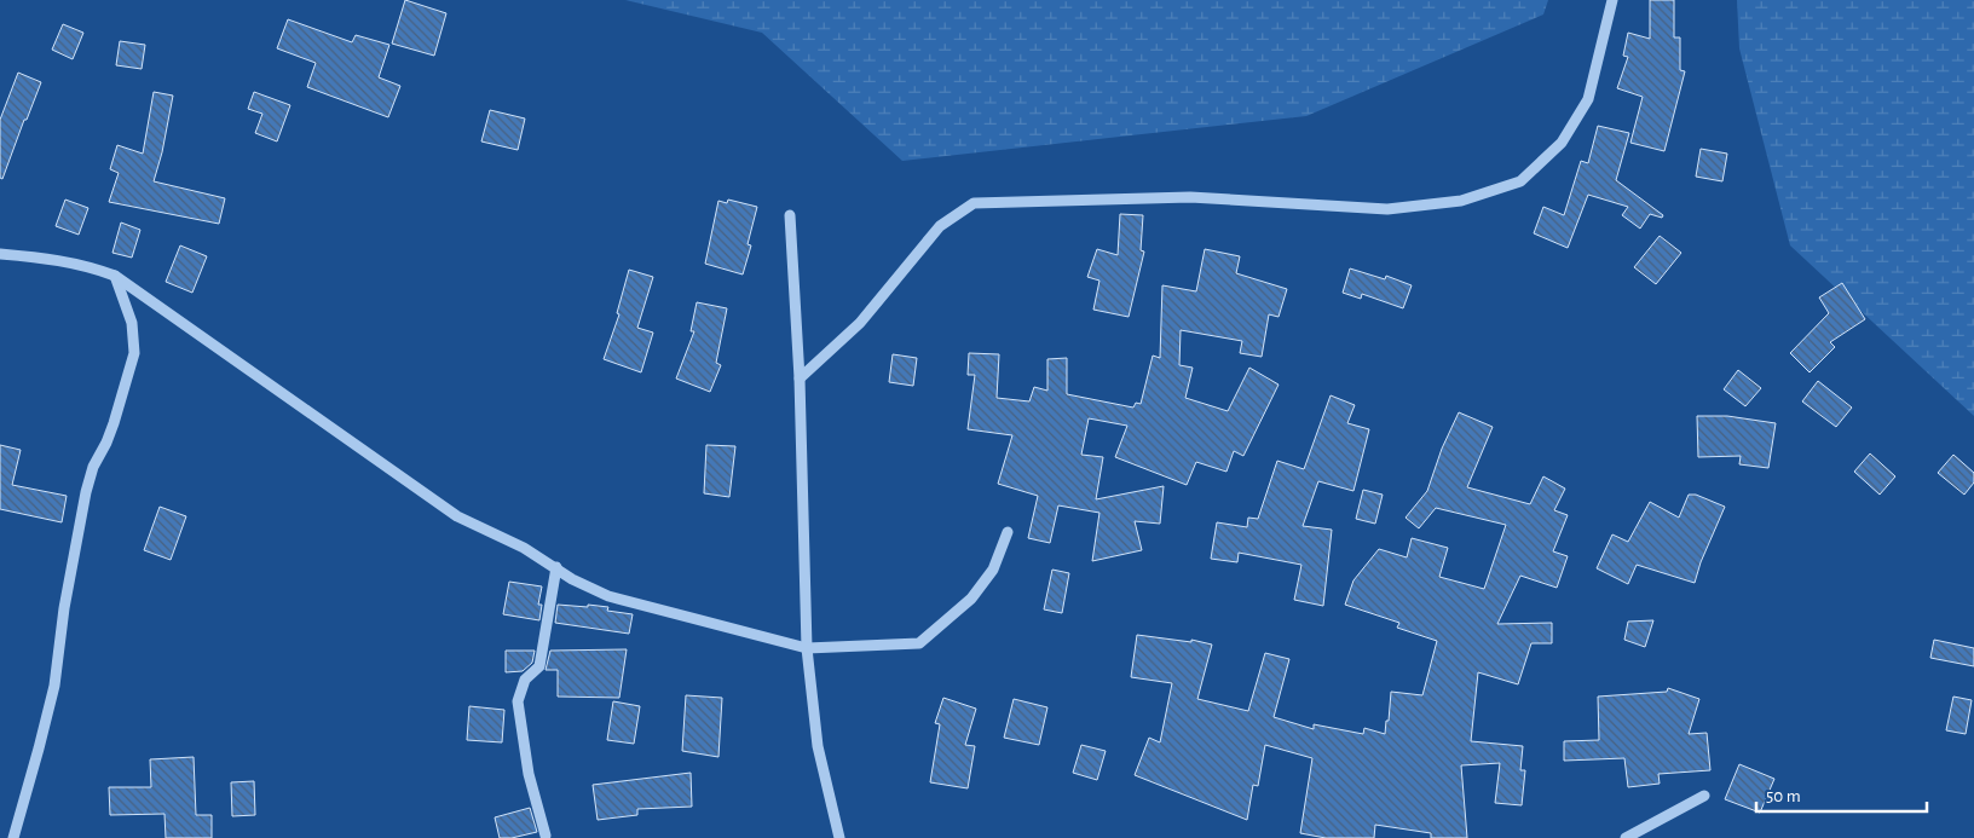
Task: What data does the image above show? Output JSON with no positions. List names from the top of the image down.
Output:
{
  "scale_bar": "50 m"
}
